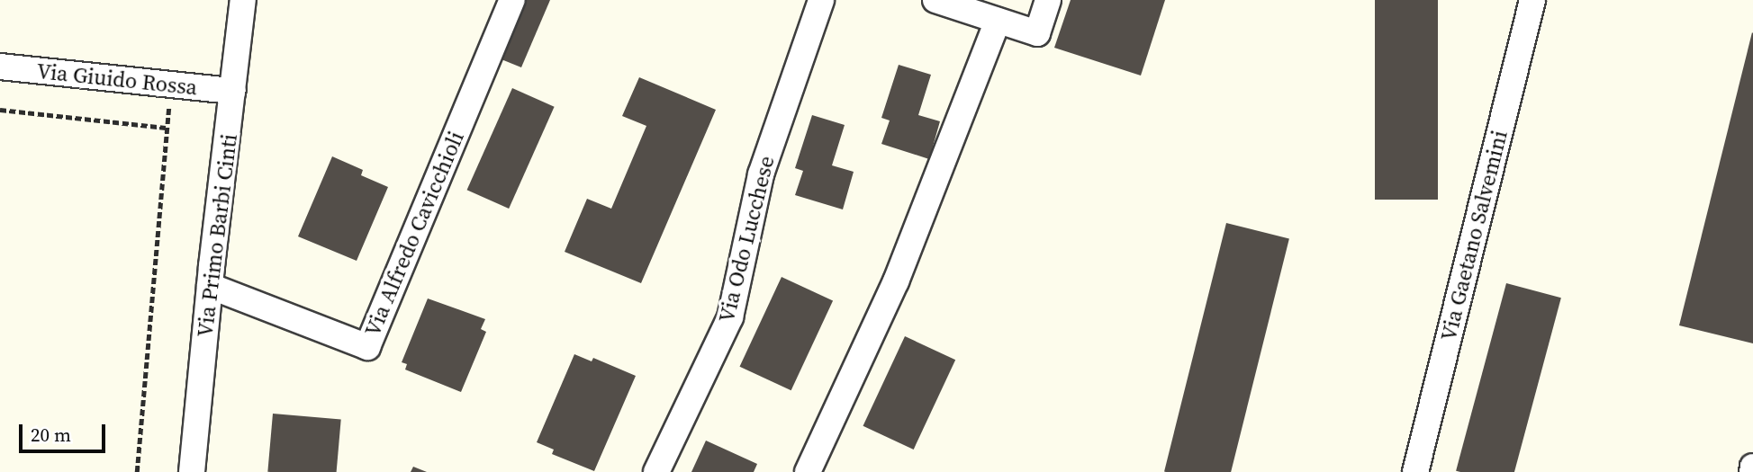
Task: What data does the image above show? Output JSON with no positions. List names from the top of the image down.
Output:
{
  "streets": {
    "street": [
      "Via Giuido Rossa",
      "Via Alfredo Cavicchioli",
      "Via Primo Barbi Cinti",
      "Via Gaetano Salvemini",
      "Via Odo Lucchese"
    ]
  },
  "crossings": [
    ["Via Giuido Rossa", "Via Primo Barbi Cinti"],
    ["Via Alfredo Cavicchioli", "Via Primo Barbi Cinti"]
  ],
  "scale_bar": "20 m"
}
